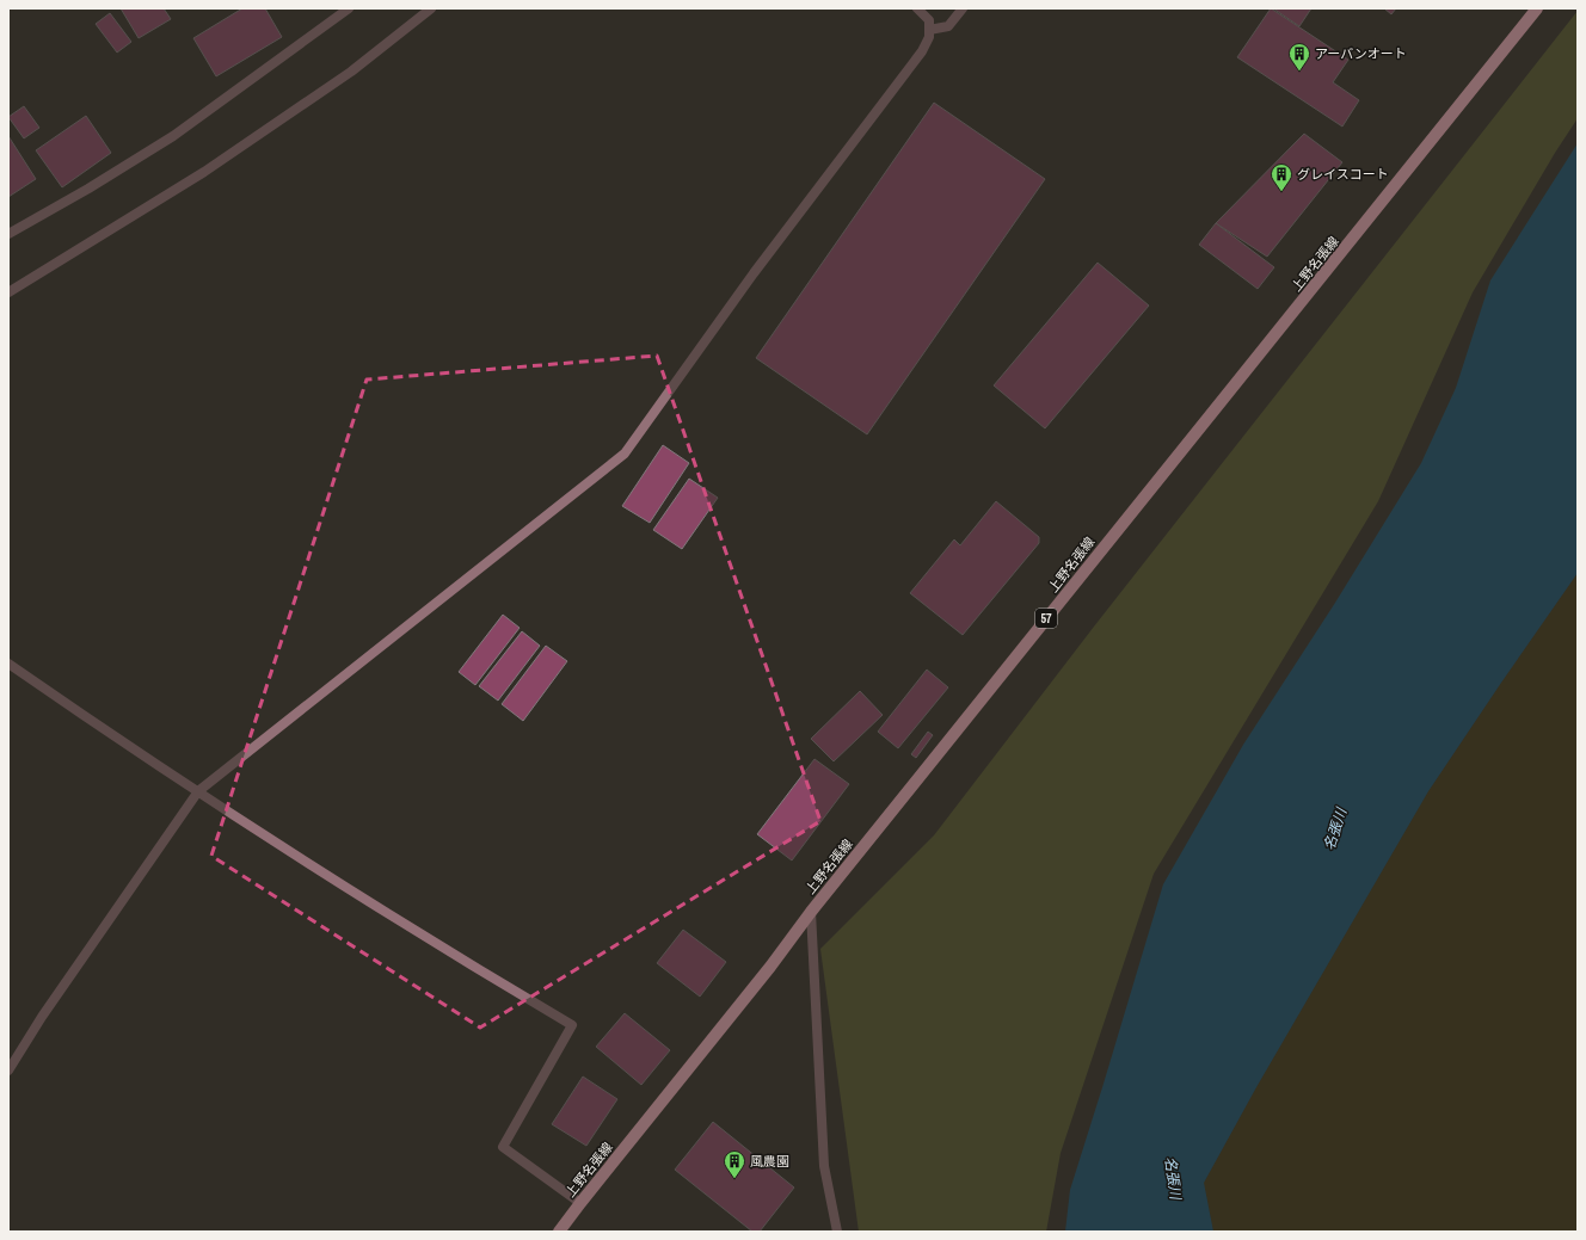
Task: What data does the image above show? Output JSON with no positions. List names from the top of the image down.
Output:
{
  "streets": {
    "main road": ["上野名張線", "57"]
  },
  "water": ["名張川"],
  "places": {
    "building": ["アーバンオート", "グレイスコート", "風農園"]
  }
}
